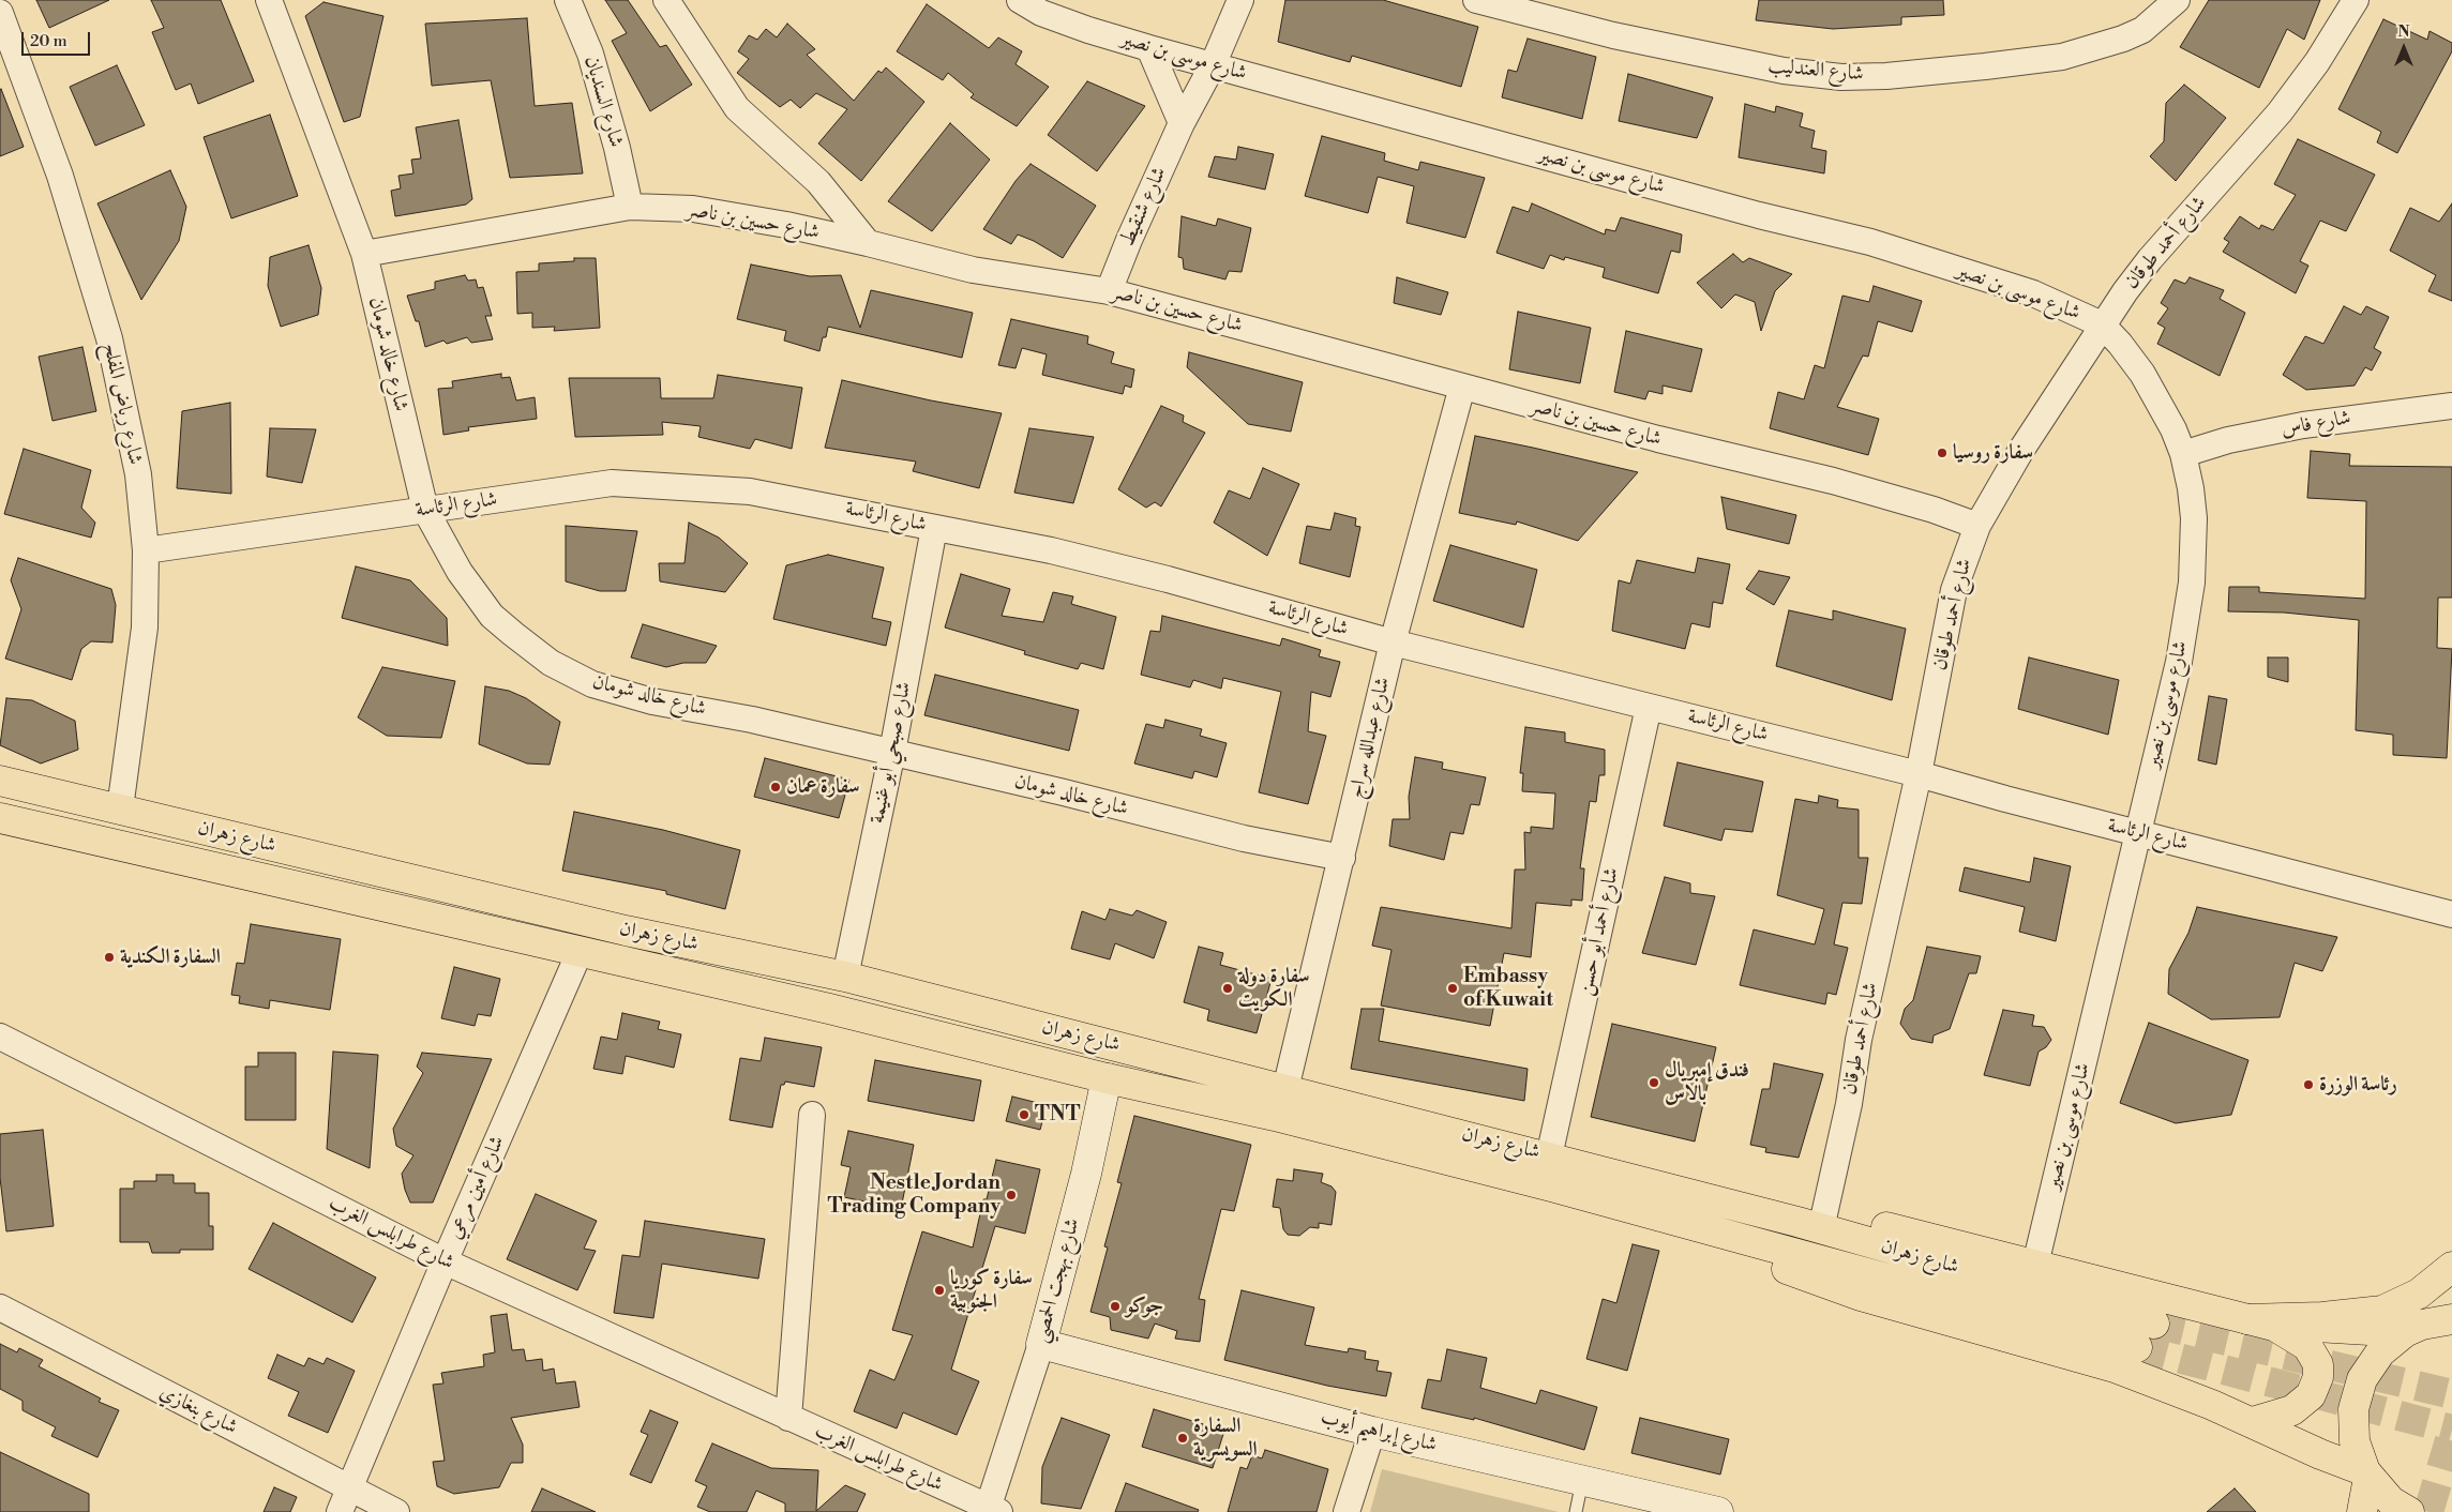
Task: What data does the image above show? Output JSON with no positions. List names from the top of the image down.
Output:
{
  "streets": {
    "main road": ["شارع زهران"],
    "street": [
      "شارع موسى بن نصير",
      "شارع العندليب",
      "شارع السنديان",
      "شارع شنقيط",
      "شارع حسين بن ناصر",
      "شارع أحمد طوقان",
      "شارع خالد شومان",
      "شارع رياض المفلح",
      "شارع فاس",
      "شارع الرئاسة",
      "شارع عبدالله سراج",
      "شارع صبحي أبو غنيمة",
      "شارع أحمد أبو حسن",
      "شارع أمين مرعي",
      "شارع طرابلس الغرب",
      "شارع بهجت الحمصي",
      "شارع بنغازي",
      "شارع إبراهيم أيوب"
    ]
  },
  "crossings": [
    ["شارع موسى بن نصير", "شارع شنقيط"],
    ["شارع موسى بن نصير", "شارع أحمد طوقان"],
    ["شارع موسى بن نصير", "شارع فاس"],
    ["شارع موسى بن نصير", "شارع الرئاسة"],
    ["شارع السنديان", "شارع حسين بن ناصر"],
    ["شارع شنقيط", "شارع حسين بن ناصر"],
    ["شارع حسين بن ناصر", "شارع أحمد طوقان"],
    ["شارع حسين بن ناصر", "شارع خالد شومان"],
    ["شارع حسين بن ناصر", "شارع عبدالله سراج"],
    ["شارع أحمد طوقان", "شارع الرئاسة"],
    ["شارع أحمد طوقان", "شارع زهران"],
    ["شارع خالد شومان", "شارع الرئاسة"],
    ["شارع خالد شومان", "شارع عبدالله سراج"],
    ["شارع خالد شومان", "شارع صبحي أبو غنيمة"],
    ["شارع رياض المفلح", "شارع الرئاسة"],
    ["شارع رياض المفلح", "شارع زهران"],
    ["شارع الرئاسة", "شارع عبدالله سراج"],
    ["شارع الرئاسة", "شارع صبحي أبو غنيمة"],
    ["شارع الرئاسة", "شارع أحمد أبو حسن"],
    ["شارع عبدالله سراج", "شارع زهران"],
    ["شارع صبحي أبو غنيمة", "شارع زهران"],
    ["شارع زهران", "شارع أحمد أبو حسن"],
    ["شارع زهران", "شارع أمين مرعي"],
    ["شارع زهران", "شارع بهجت الحمصي"],
    ["شارع أمين مرعي", "شارع طرابلس الغرب"],
    ["شارع أمين مرعي", "شارع بنغازي"],
    ["شارع طرابلس الغرب", "شارع بهجت الحمصي"],
    ["شارع بهجت الحمصي", "شارع إبراهيم أيوب"]
  ],
  "places": [
    "سفارة روسيا",
    "سفارة عمان",
    "السفارة الكندية",
    "سفارة دولة الكويت",
    "Embassy of Kuwait",
    "فندق إمبريال بالاس",
    "رئاسة الوزرة",
    "TNT",
    "Nestle Jordan Trading Company",
    "سفارة كوريا الجنوبية",
    "جوكو",
    "السفارة السويسرية"
  ],
  "scale_bar": "20 m",
  "north": "top"
}
